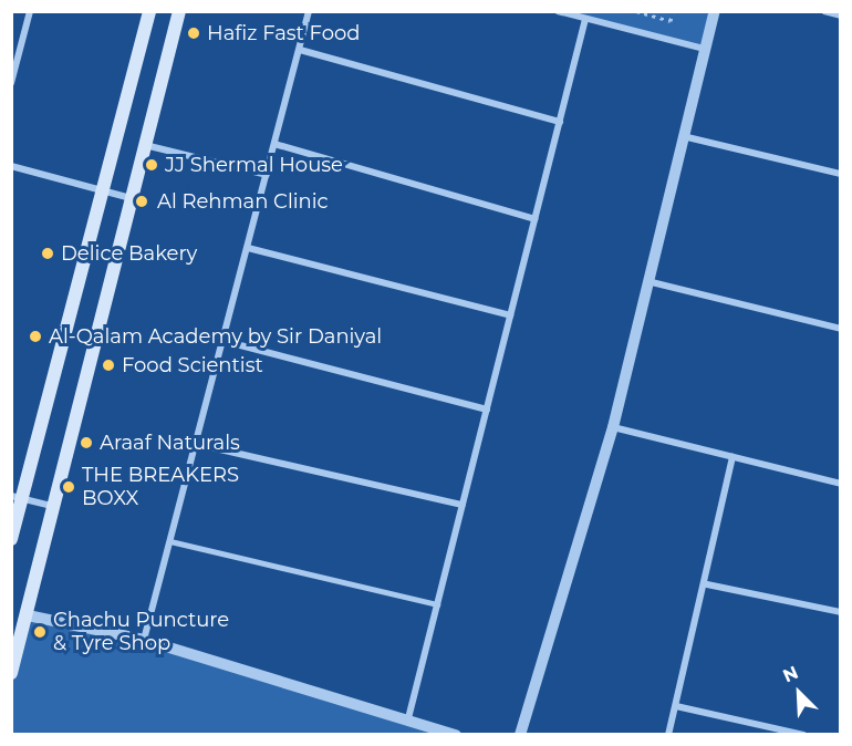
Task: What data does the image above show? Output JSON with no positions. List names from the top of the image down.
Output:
{
  "places": [
    "Hafiz Fast Food",
    "JJ Shermal House",
    "Al Rehman Clinic",
    "Delice Bakery",
    "Al-Qalam Academy by Sir Daniyal",
    "Food Scientist",
    "Araaf Naturals",
    "THE BREAKERS BOXX",
    "Chachu Puncture & Tyre Shop"
  ],
  "north": "top left"
}
